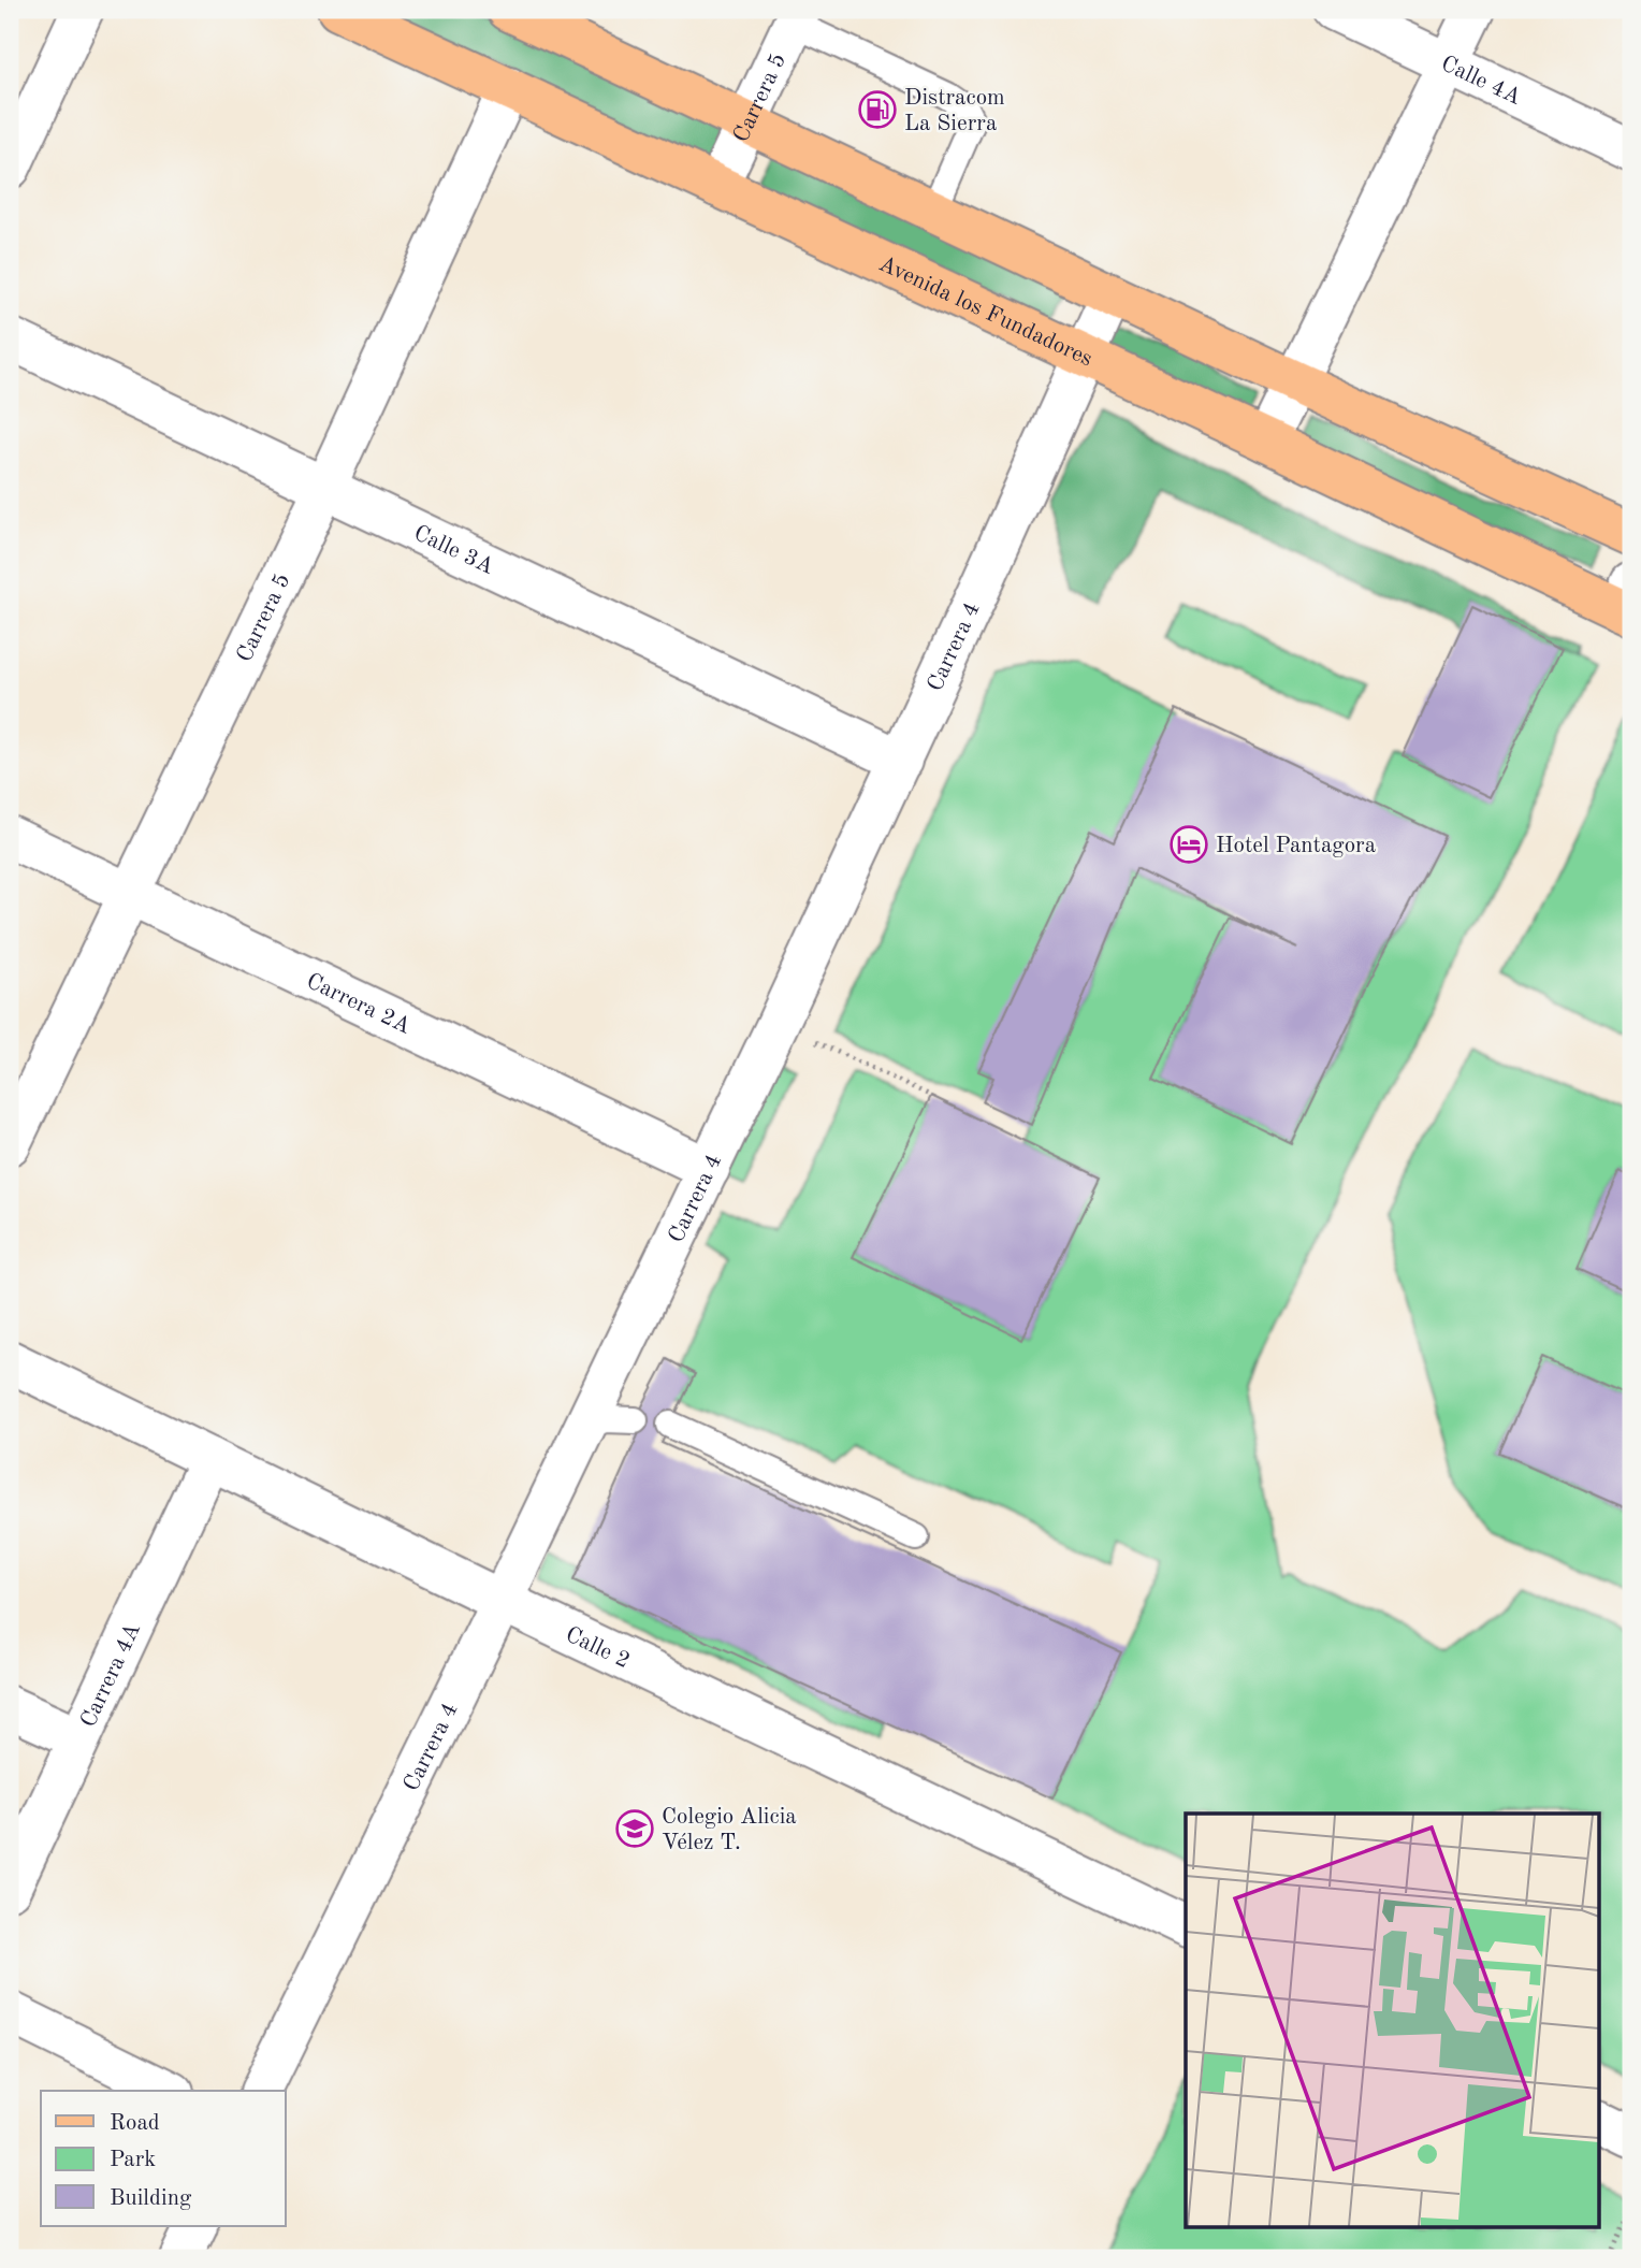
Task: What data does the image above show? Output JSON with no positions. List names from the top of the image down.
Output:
{
  "streets": {
    "main road": ["Avenida los Fundadores"],
    "street": [
      "Calle 4A",
      "Carrera 5",
      "Calle 3A",
      "Carrera 4",
      "Carrera 2A",
      "Calle 2",
      "Carrera 4A"
    ]
  },
  "crossings": [
    ["Carrera 5", "Avenida los Fundadores"],
    ["Carrera 5", "Calle 3A"],
    ["Carrera 5", "Carrera 2A"],
    ["Avenida los Fundadores", "Carrera 4"],
    ["Calle 3A", "Carrera 4"],
    ["Carrera 4", "Carrera 2A"],
    ["Carrera 4", "Calle 2"],
    ["Calle 2", "Carrera 4A"]
  ],
  "places": {
    "fuel station": ["Distracom La Sierra"],
    "hotel": ["Hotel Pantagora"],
    "school or university": ["Colegio Alicia Vélez T."]
  },
  "legend": ["Road", "Park", "Building"]
}
